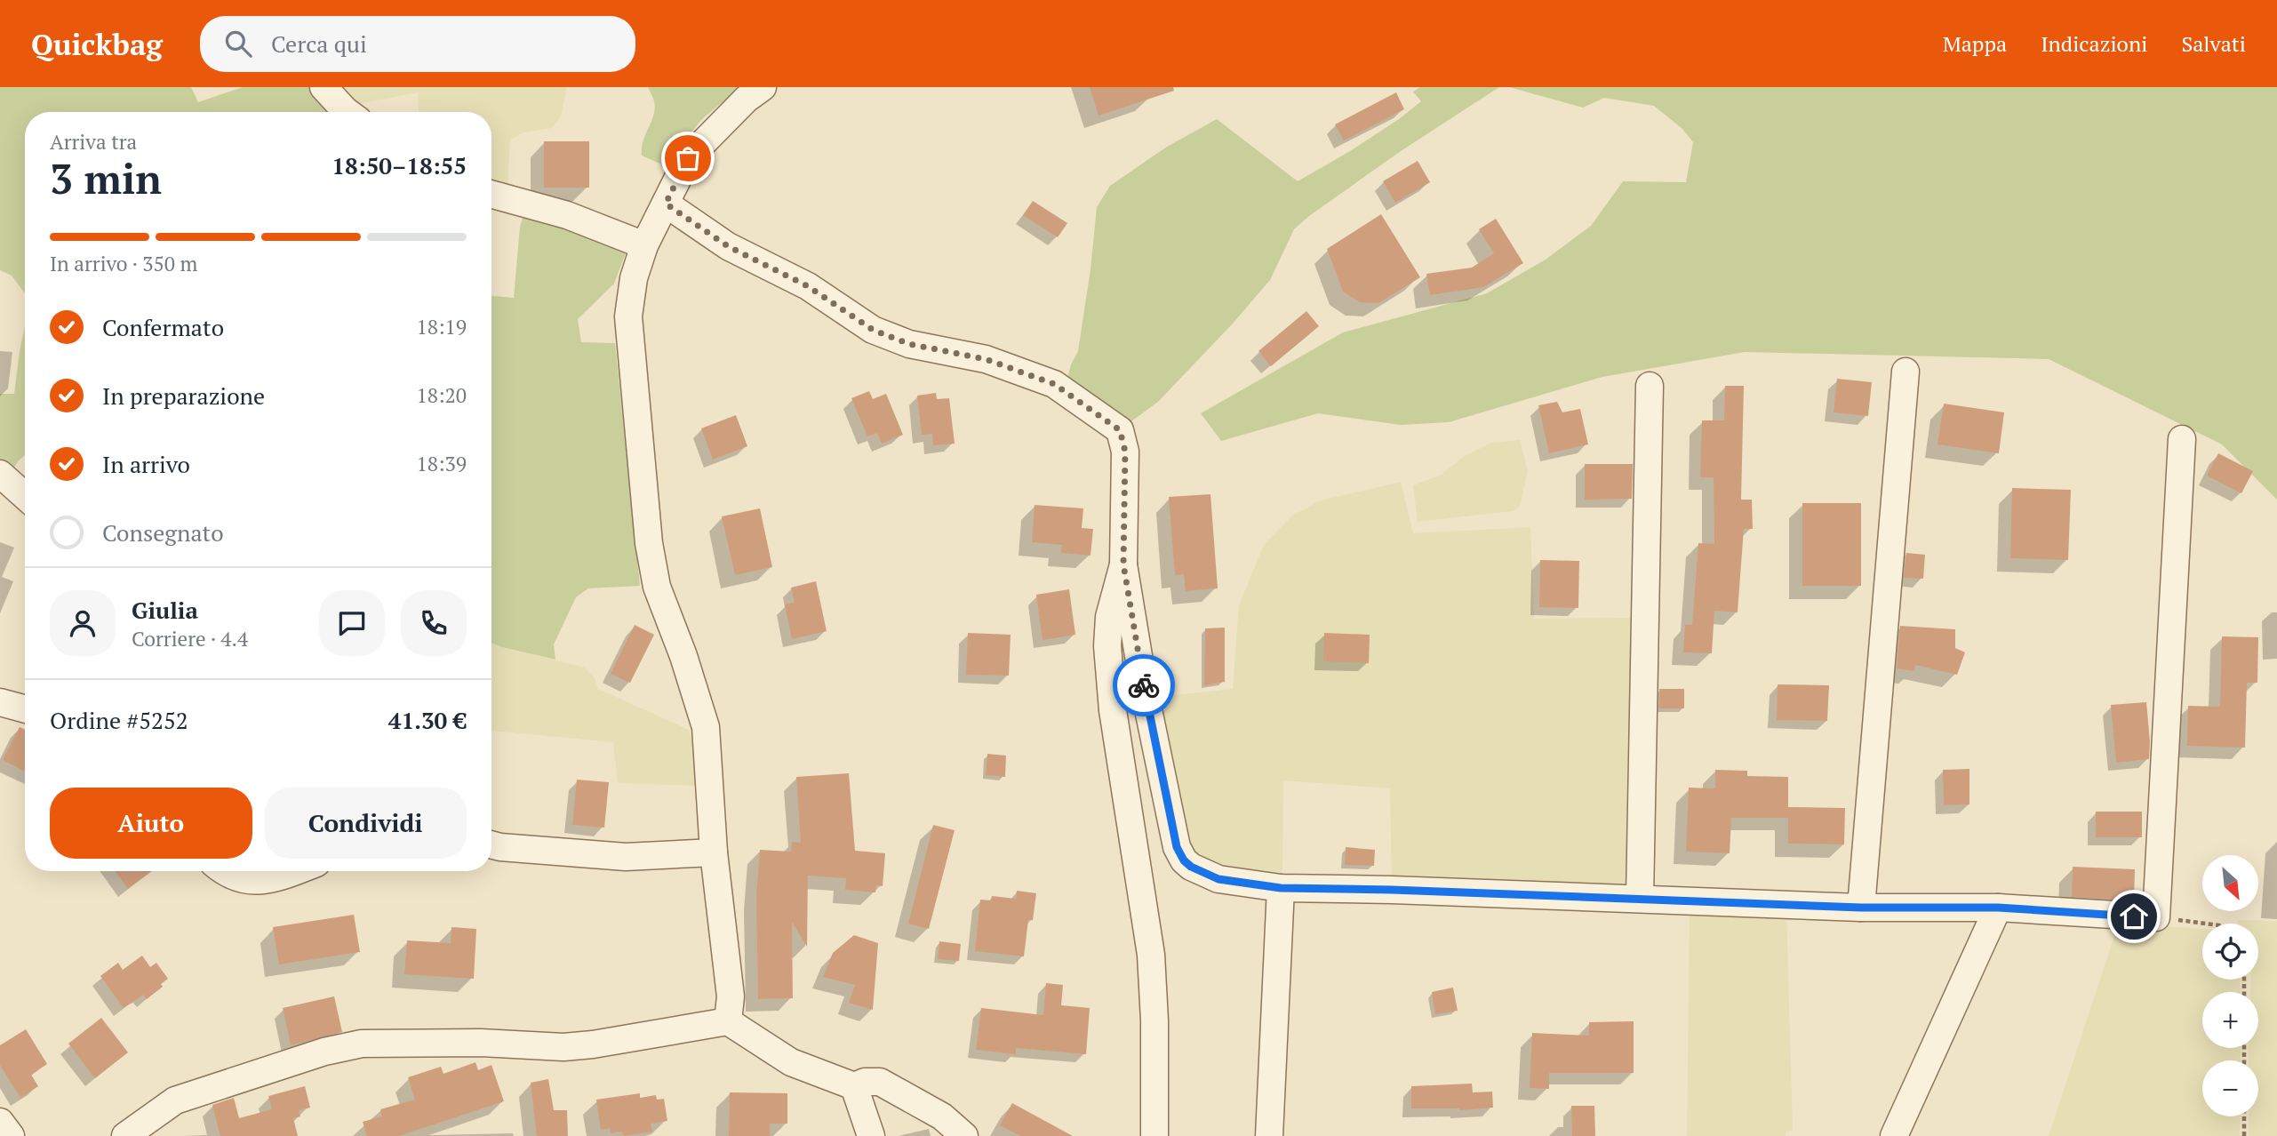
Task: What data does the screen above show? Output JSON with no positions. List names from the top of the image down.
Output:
{
  "north": "bottom right",
  "page": {
    "header": "Quickbag",
    "search": "Cerca qui",
    "nav": ["Mappa", "Indicazioni", "Salvati"],
    "heading": ["3 min", "Arriva tra", "18:50–18:55"],
    "panel": [
      "Giulia",
      "Corriere · 4.4",
      "Ordine #5252",
      "41.30 €"
    ],
    "bar": "In arrivo · 350 m",
    "list": [
      ["Confermato", "18:19"],
      ["In preparazione", "18:20"],
      ["In arrivo", "18:39"],
      "Consegnato"
    ],
    "buttons": ["Aiuto", "Condividi"],
    "map_buttons": ["+", "−"]
  }
}
